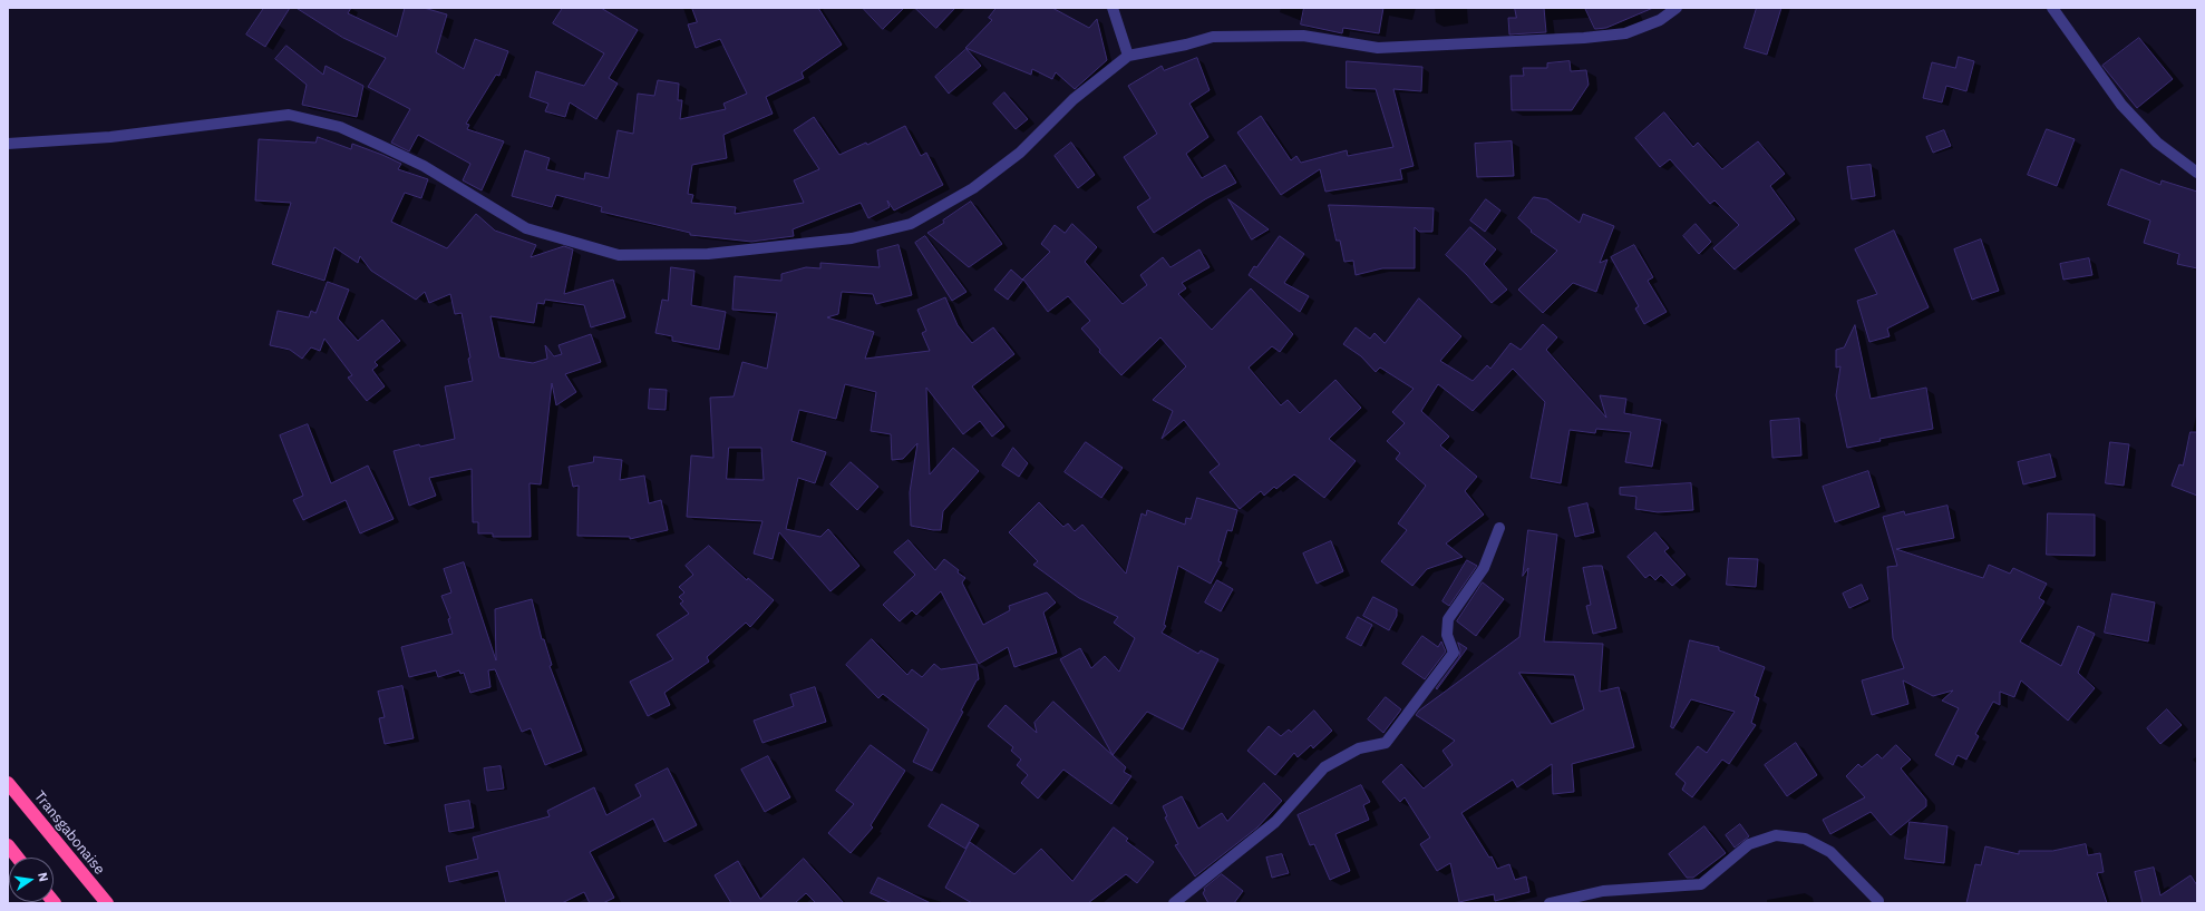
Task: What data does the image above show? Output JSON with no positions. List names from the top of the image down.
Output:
{
  "streets": {
    "highway": ["Transgabonaise"]
  },
  "north": "right"
}
